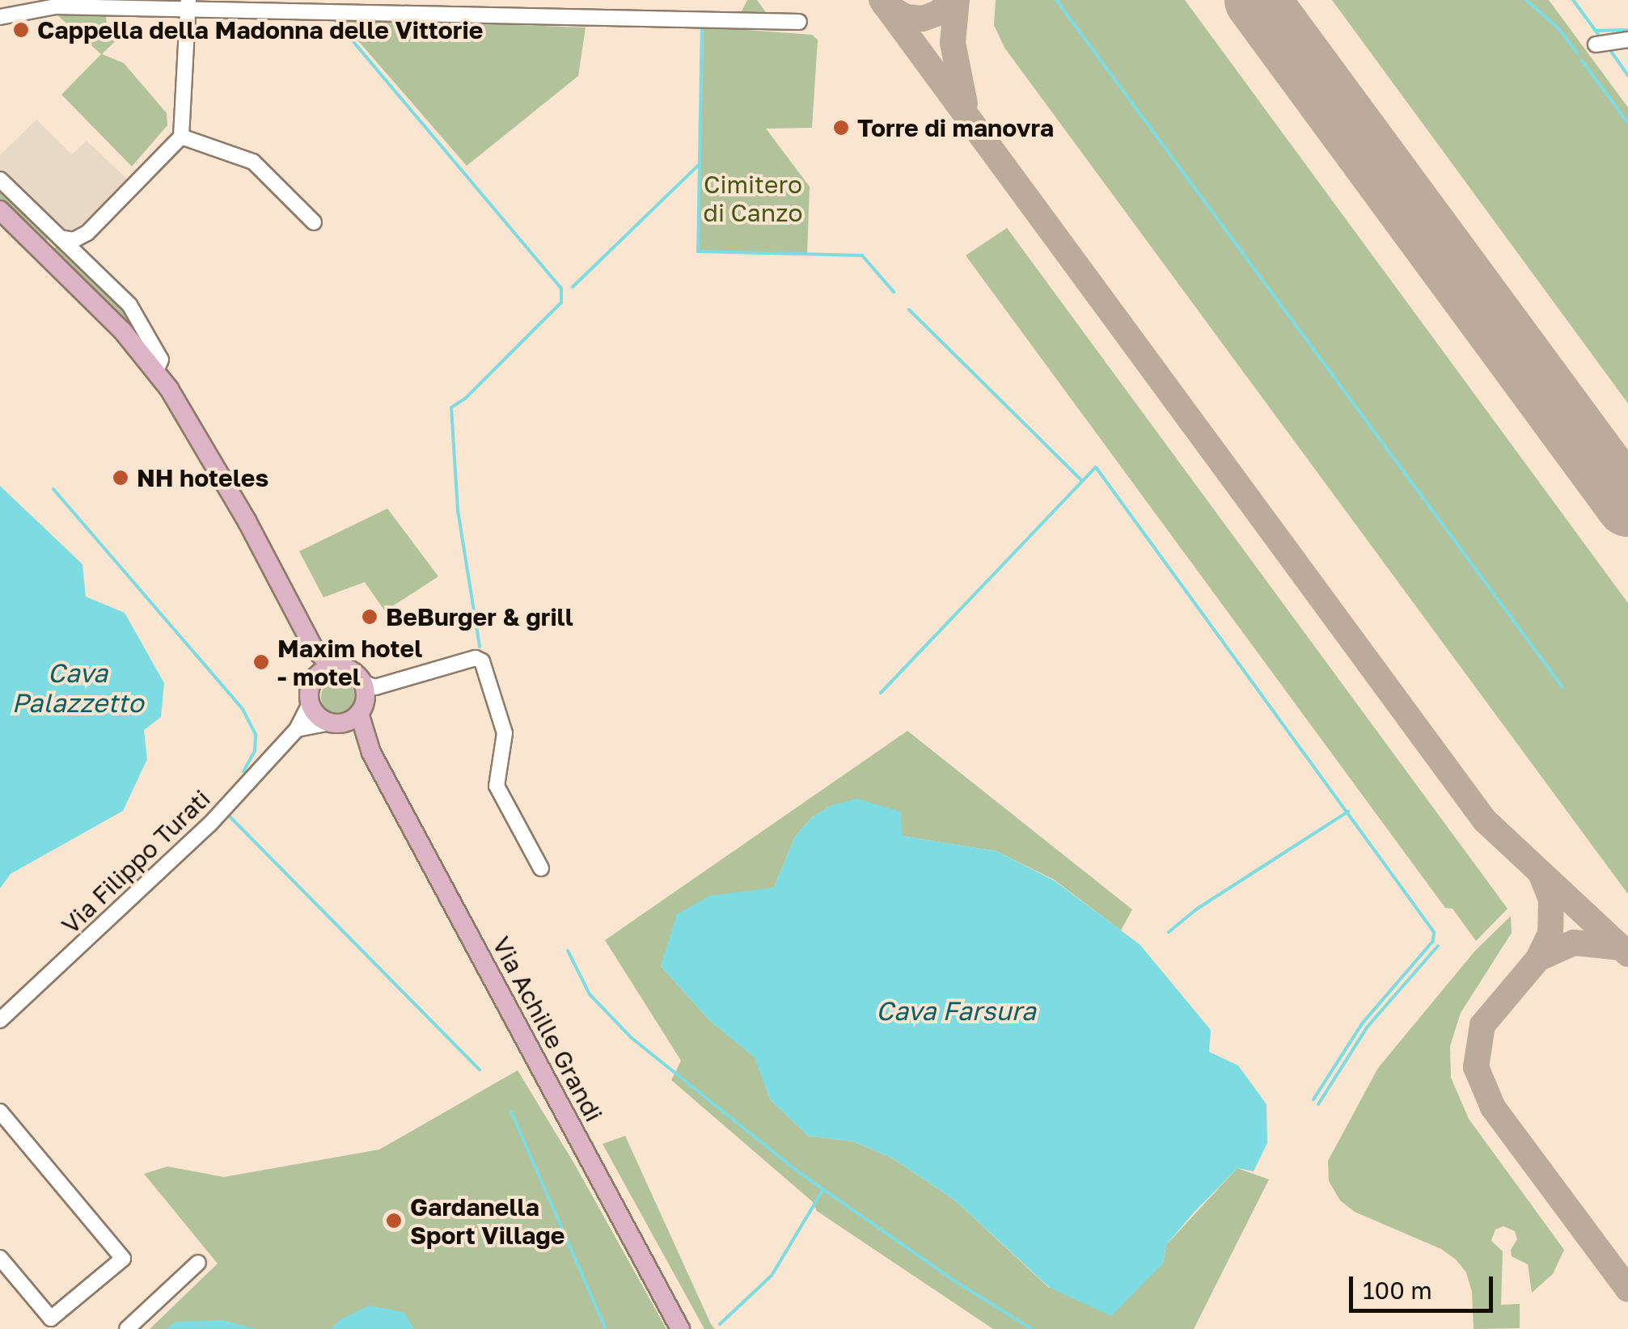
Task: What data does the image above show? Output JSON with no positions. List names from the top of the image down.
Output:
{
  "streets": {
    "main road": ["Via Achille Grandi"],
    "street": ["Via Filippo Turati"]
  },
  "water": ["Cava Palazzetto", "Cava Farsura"],
  "parks": ["Cimitero di Canzo"],
  "places": [
    "Cappella della Madonna delle Vittorie",
    "Torre di manovra",
    "NH hoteles",
    "BeBurger & grill",
    "Maxim hotel - motel",
    "Gardanella Sport Village"
  ],
  "scale_bar": "100 m"
}
